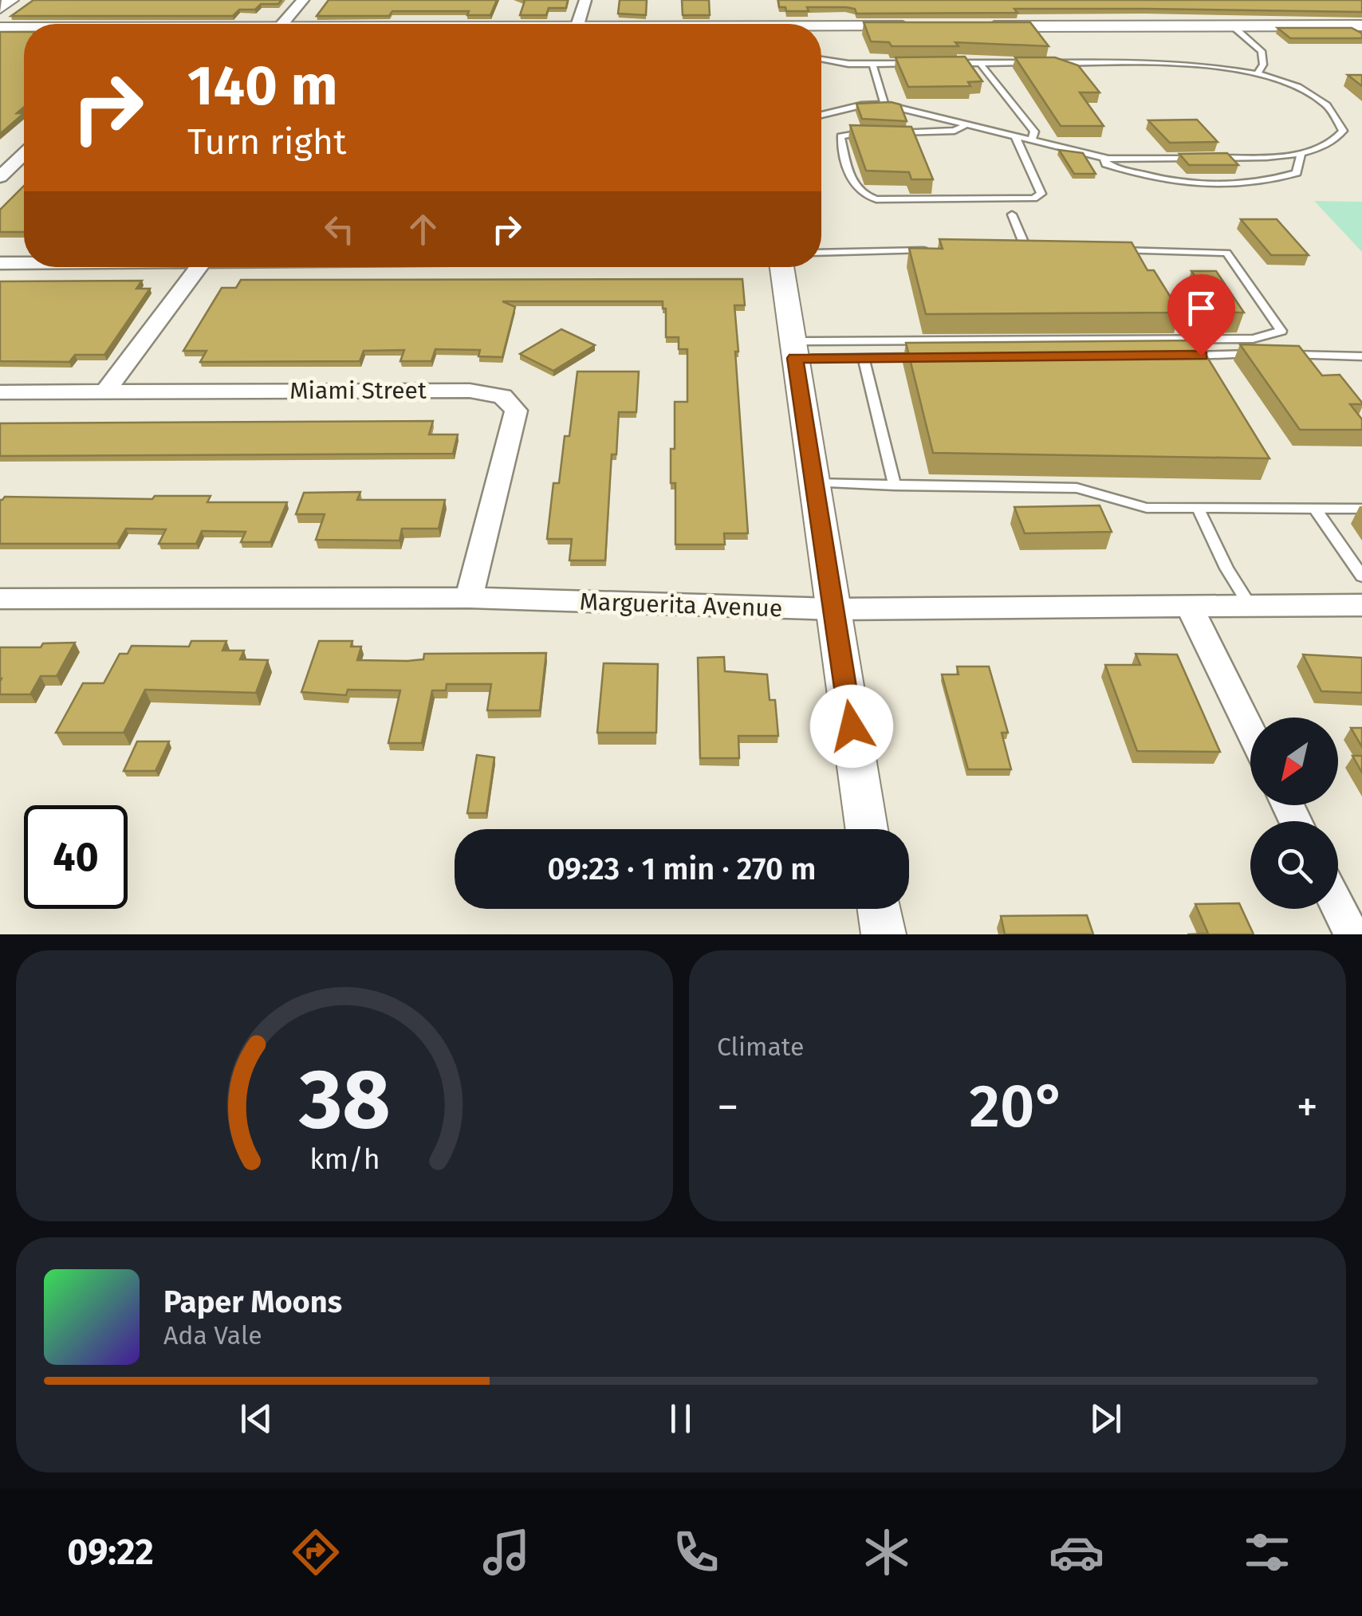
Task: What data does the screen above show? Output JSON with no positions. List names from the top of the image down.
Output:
{
  "streets": {
    "street": ["Miami Street", "Marguerita Avenue"]
  },
  "crossings": [
    ["Miami Street", "Marguerita Avenue"]
  ],
  "north": "bottom left",
  "page": {
    "turn": ["140 m", "Turn right"],
    "limit": "40",
    "trip": "09:23 · 1 min · 270 m",
    "tile": "Climate",
    "heat": ["−", "20°", "+"],
    "song": ["Paper Moons", "Ada Vale"],
    "tabs": "09:22",
    "gauge": ["38", "km/h"]
  }
}
